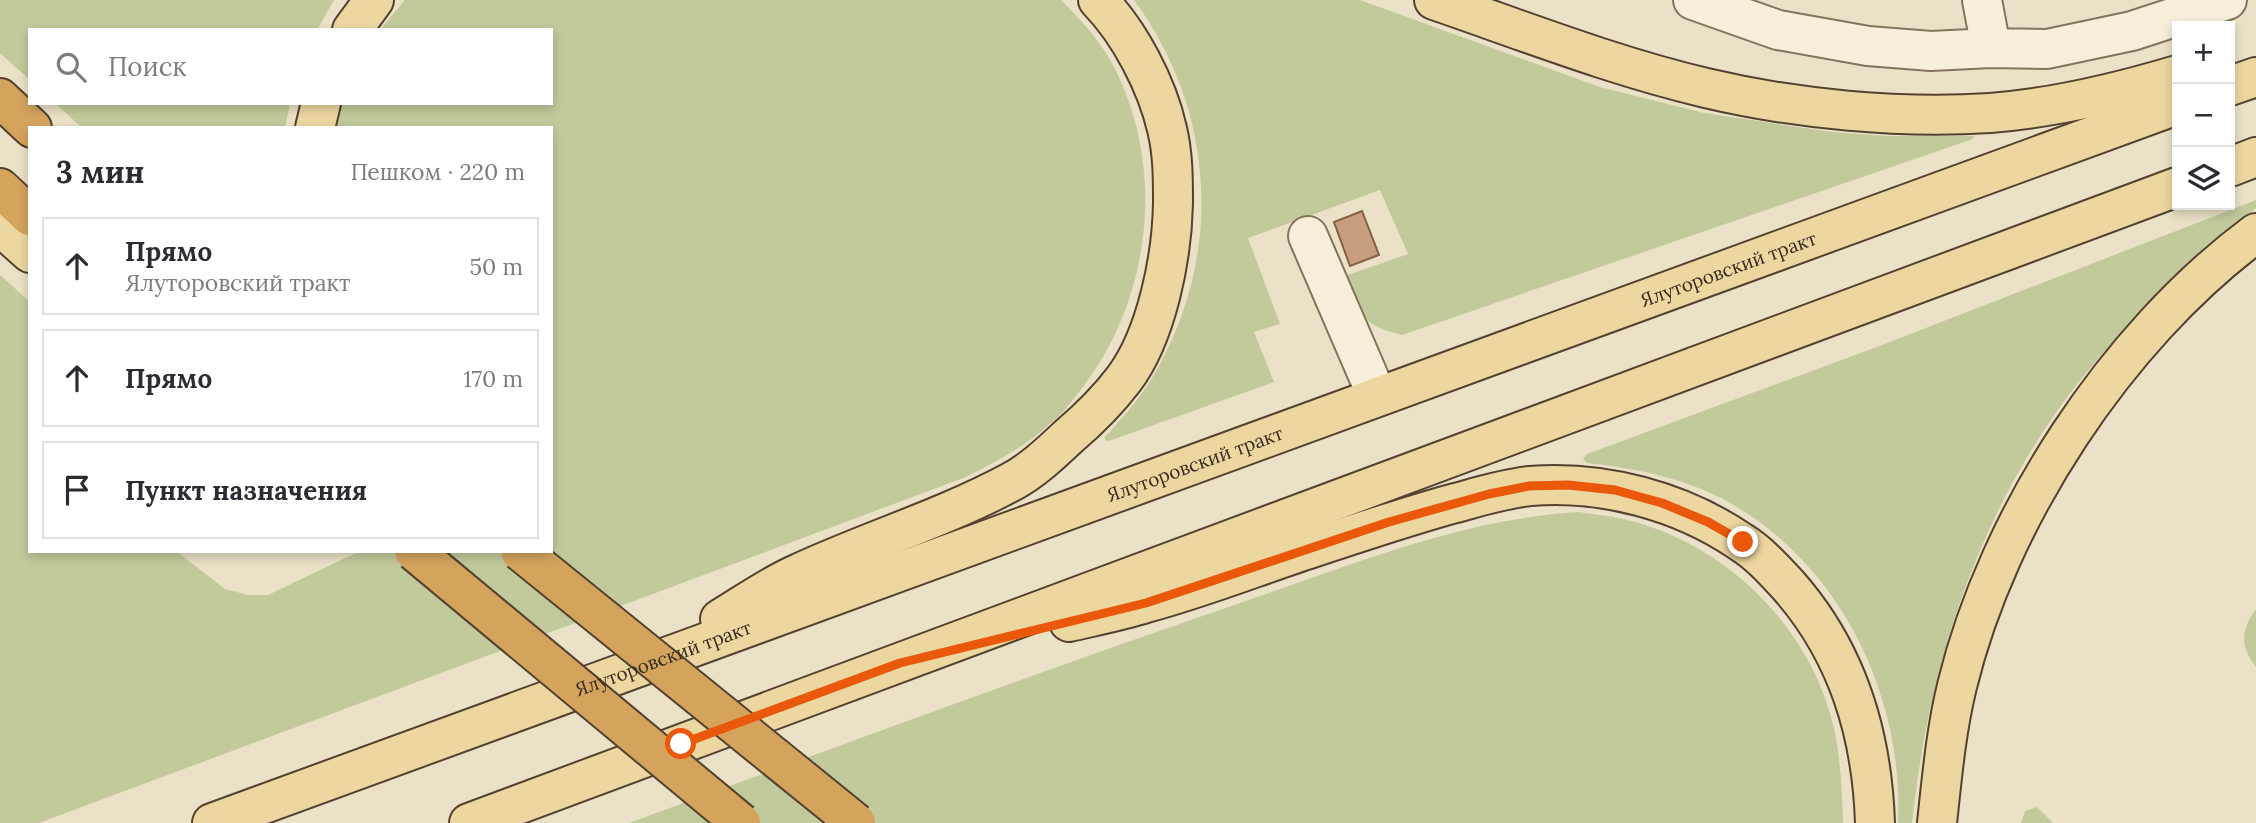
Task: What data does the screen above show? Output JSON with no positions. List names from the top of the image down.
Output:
{
  "streets": {
    "main road": ["Ялуторовский тракт"]
  },
  "page": {
    "map_buttons": ["+", "−"],
    "search": "Поиск",
    "heading": ["3 мин", "Пешком · 220 m"],
    "list": [
      ["Прямо", "Ялуторовский тракт", "50 m"],
      ["Прямо", "170 m"],
      "Пункт назначения"
    ]
  }
}
